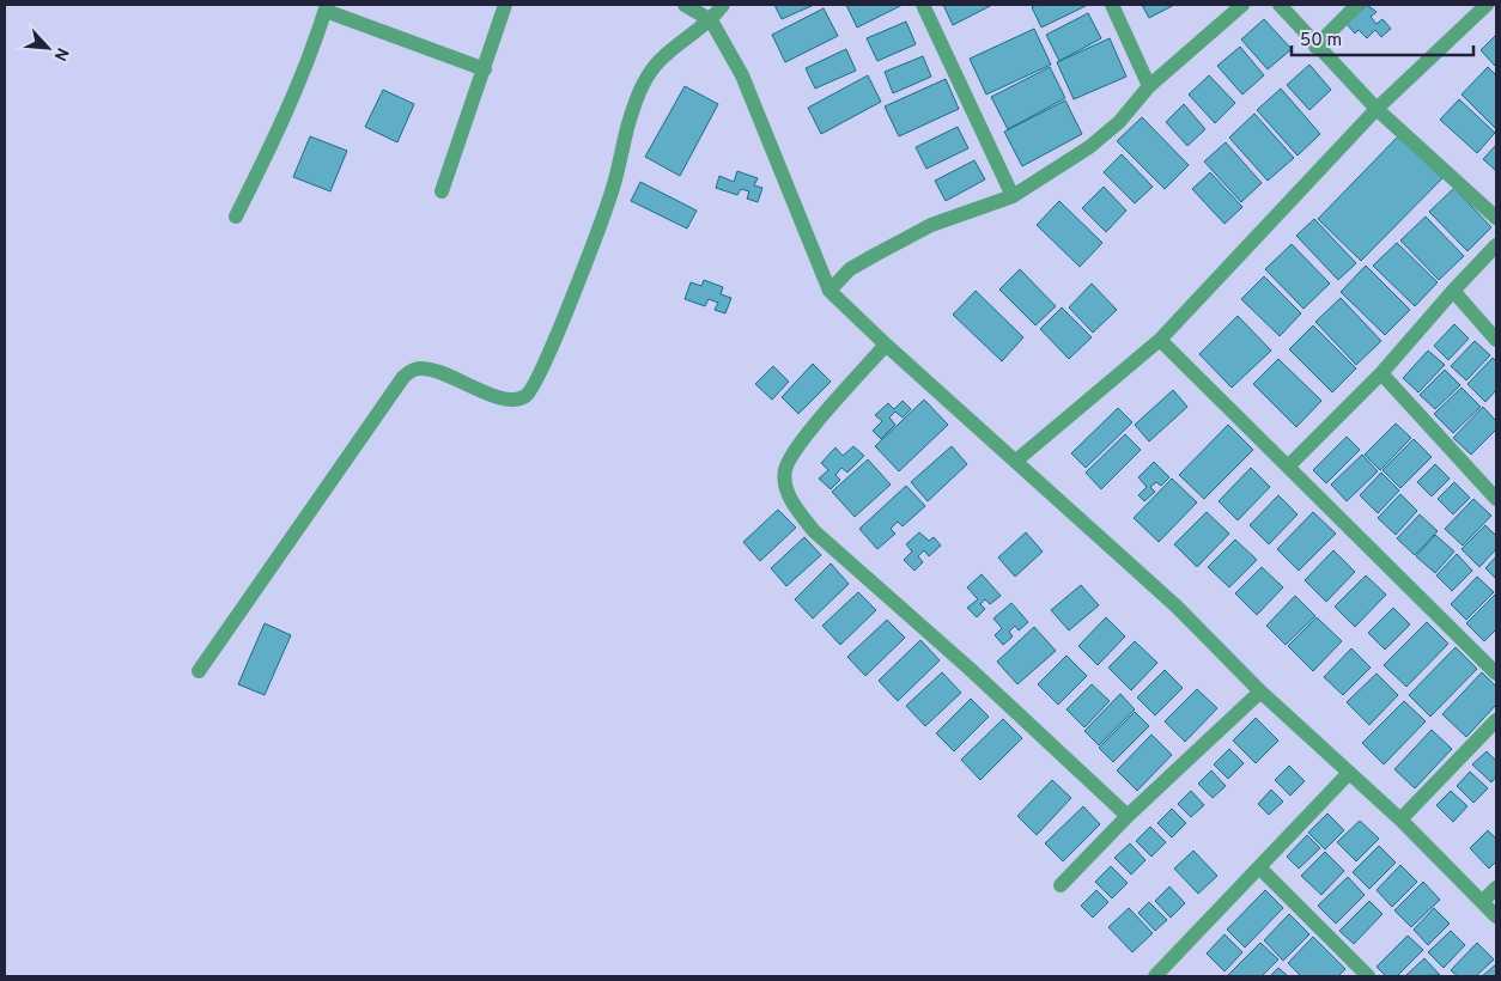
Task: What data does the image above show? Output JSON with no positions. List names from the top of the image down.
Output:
{
  "scale_bar": "50 m",
  "north": "bottom right"
}
